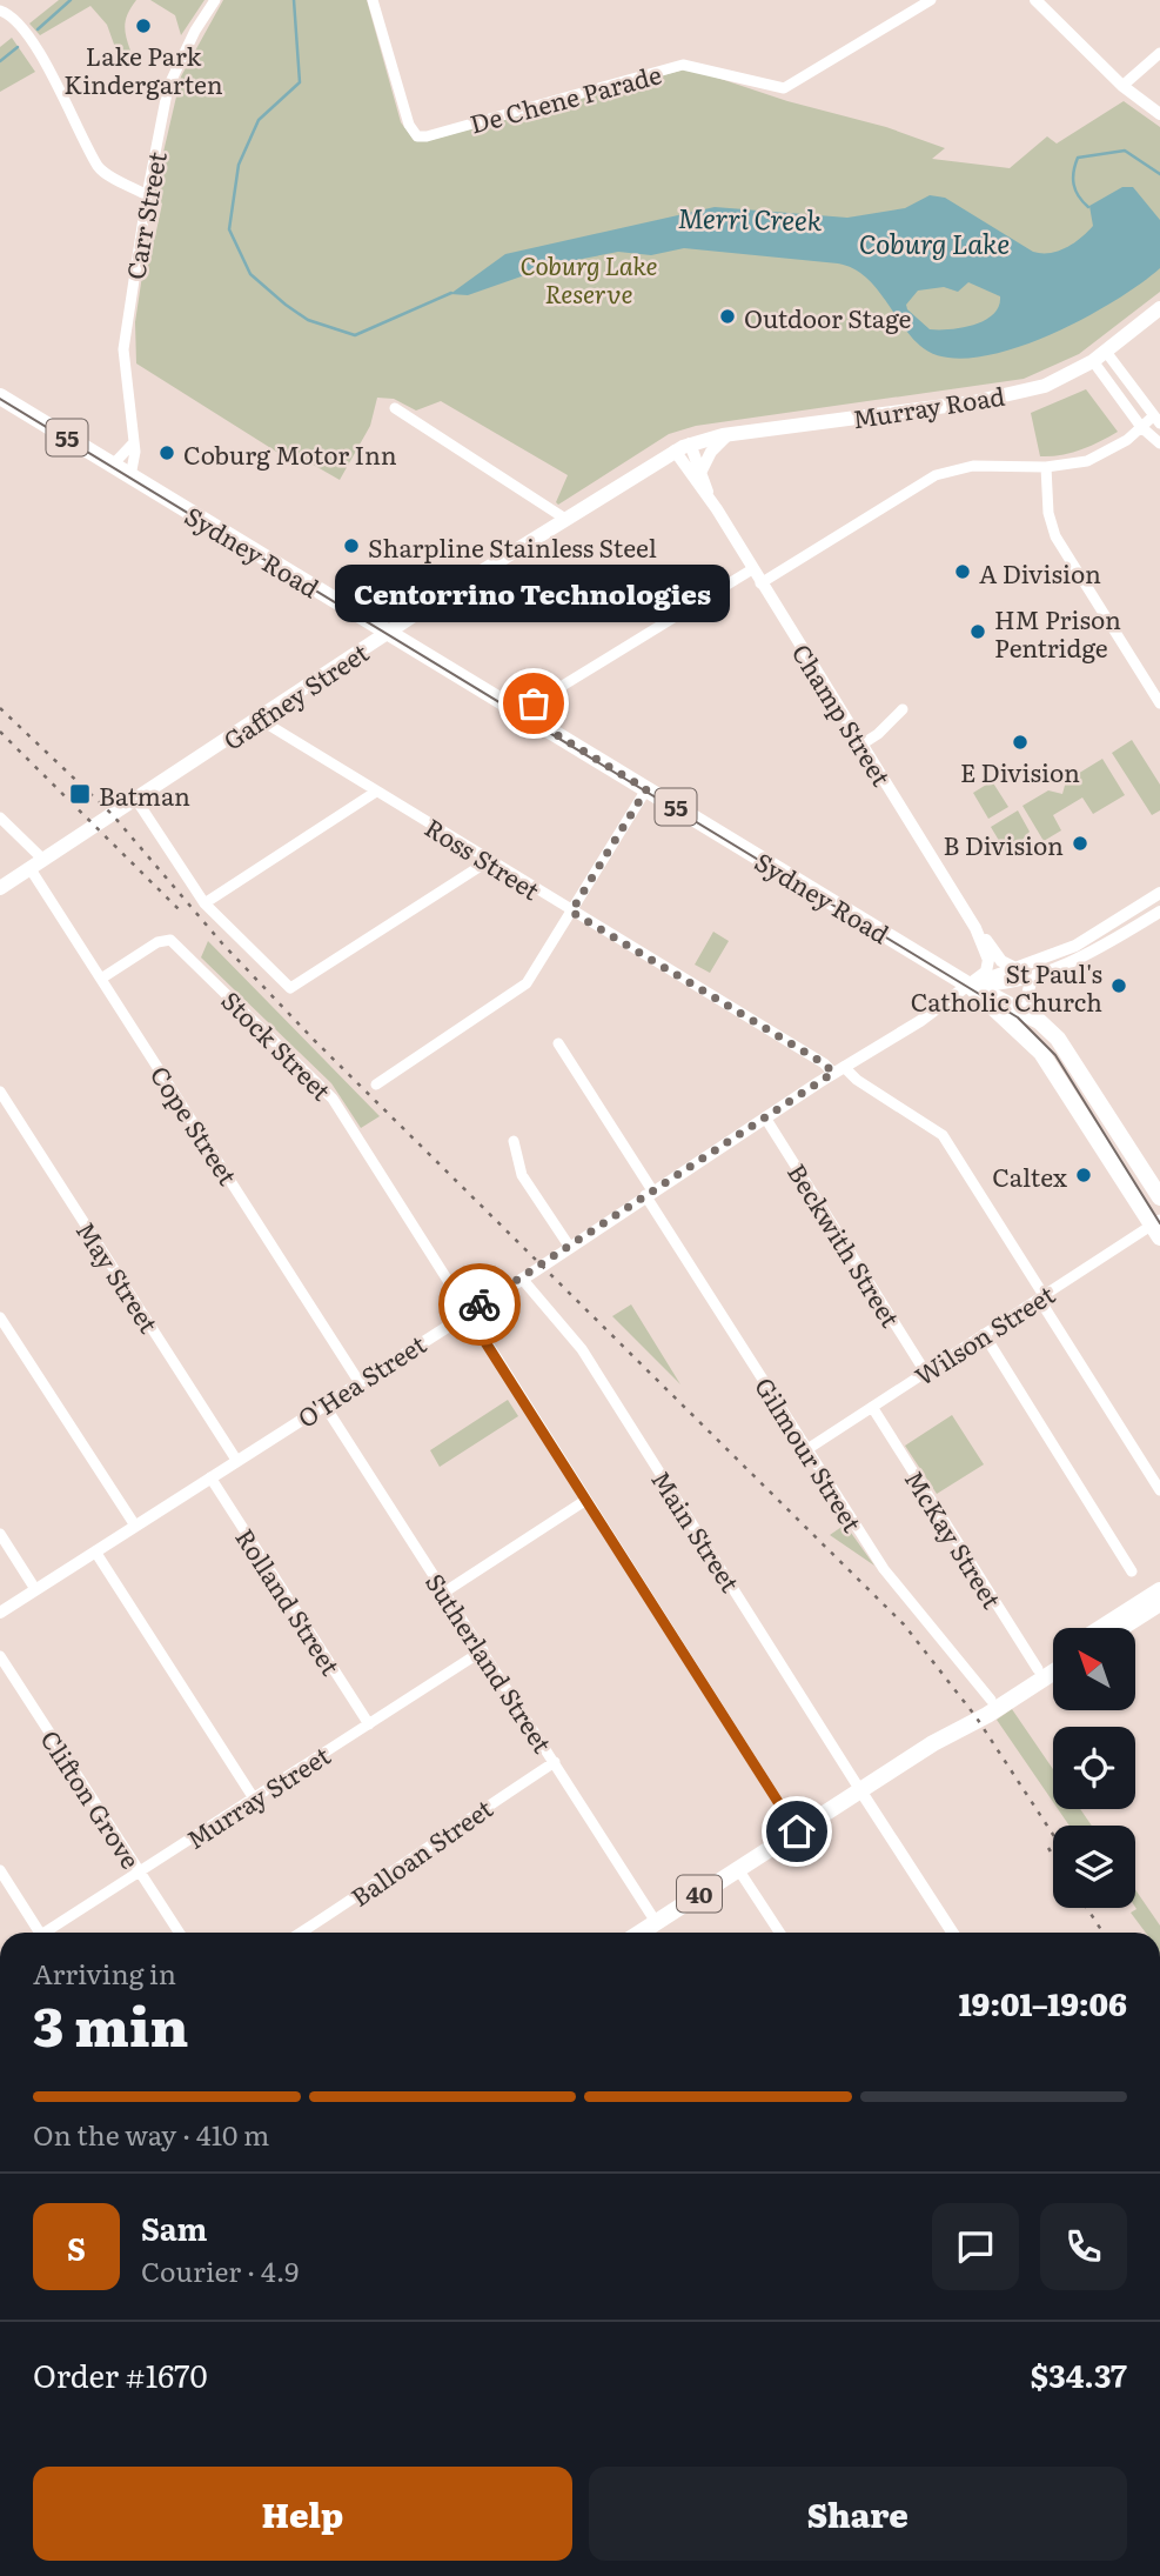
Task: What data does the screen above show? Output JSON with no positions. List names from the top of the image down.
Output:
{
  "streets": {
    "highway": ["55", "Sydney Road", "40"],
    "main road": ["Murray Road", "Gaffney Street"],
    "street": [
      "De Chene Parade",
      "Carr Street",
      "Champ Street",
      "Ross Street",
      "Stock Street",
      "Cope Street",
      "Beckwith Street",
      "May Street",
      "Wilson Street",
      "O'Hea Street",
      "Gilmour Street",
      "Main Street",
      "McKay Street",
      "Rolland Street",
      "Sutherland Street",
      "Murray Street",
      "Clifton Grove",
      "Balloan Street"
    ]
  },
  "crossings": [
    ["Carr Street", "Sydney Road"],
    ["Murray Road", "Gaffney Street"],
    ["Murray Road", "Champ Street"],
    ["Sydney Road", "Gaffney Street"],
    ["Sydney Road", "Champ Street"],
    ["Sydney Road", "Wilson Street"],
    ["Sydney Road", "O'Hea Street"],
    ["Gaffney Street", "Champ Street"],
    ["Gaffney Street", "Ross Street"],
    ["Gaffney Street", "Cope Street"],
    ["Champ Street", "O'Hea Street"],
    ["Ross Street", "Wilson Street"],
    ["Ross Street", "O'Hea Street"],
    ["Stock Street", "Cope Street"],
    ["Stock Street", "O'Hea Street"],
    ["Stock Street", "40"],
    ["Cope Street", "O'Hea Street"],
    ["Beckwith Street", "Wilson Street"],
    ["Beckwith Street", "O'Hea Street"],
    ["May Street", "O'Hea Street"],
    ["Wilson Street", "Gilmour Street"],
    ["Wilson Street", "McKay Street"],
    ["O'Hea Street", "Gilmour Street"],
    ["O'Hea Street", "Main Street"],
    ["O'Hea Street", "Rolland Street"],
    ["O'Hea Street", "Sutherland Street"],
    ["Gilmour Street", "40"],
    ["Main Street", "40"],
    ["McKay Street", "40"],
    ["Rolland Street", "Murray Street"],
    ["Sutherland Street", "Murray Street"],
    ["Sutherland Street", "Balloan Street"],
    ["Sutherland Street", "40"],
    ["Murray Street", "Clifton Grove"]
  ],
  "water": ["Merri Creek", "Coburg Lake"],
  "parks": ["Coburg Lake Reserve"],
  "places": {
    "other": [
      "Lake Park Kindergarten",
      "Outdoor Stage",
      "Coburg Motor Inn",
      "Sharpline Stainless Steel",
      "A Division",
      "HM Prison Pentridge",
      "Centorrino Technologies",
      "E Division",
      "B Division",
      "St Paul's Catholic Church",
      "Caltex"
    ],
    "transit": ["Batman"]
  },
  "north": "top left",
  "page": {
    "bubble": "Centorrino Technologies",
    "heading": ["3 min", "Arriving in", "19:01–19:06"],
    "panel": [
      "Sam",
      "Courier · 4.9",
      "Order #1670",
      "$34.37"
    ],
    "bar": "On the way · 410 m",
    "round": "S",
    "buttons": ["Help", "Share"]
  }
}
